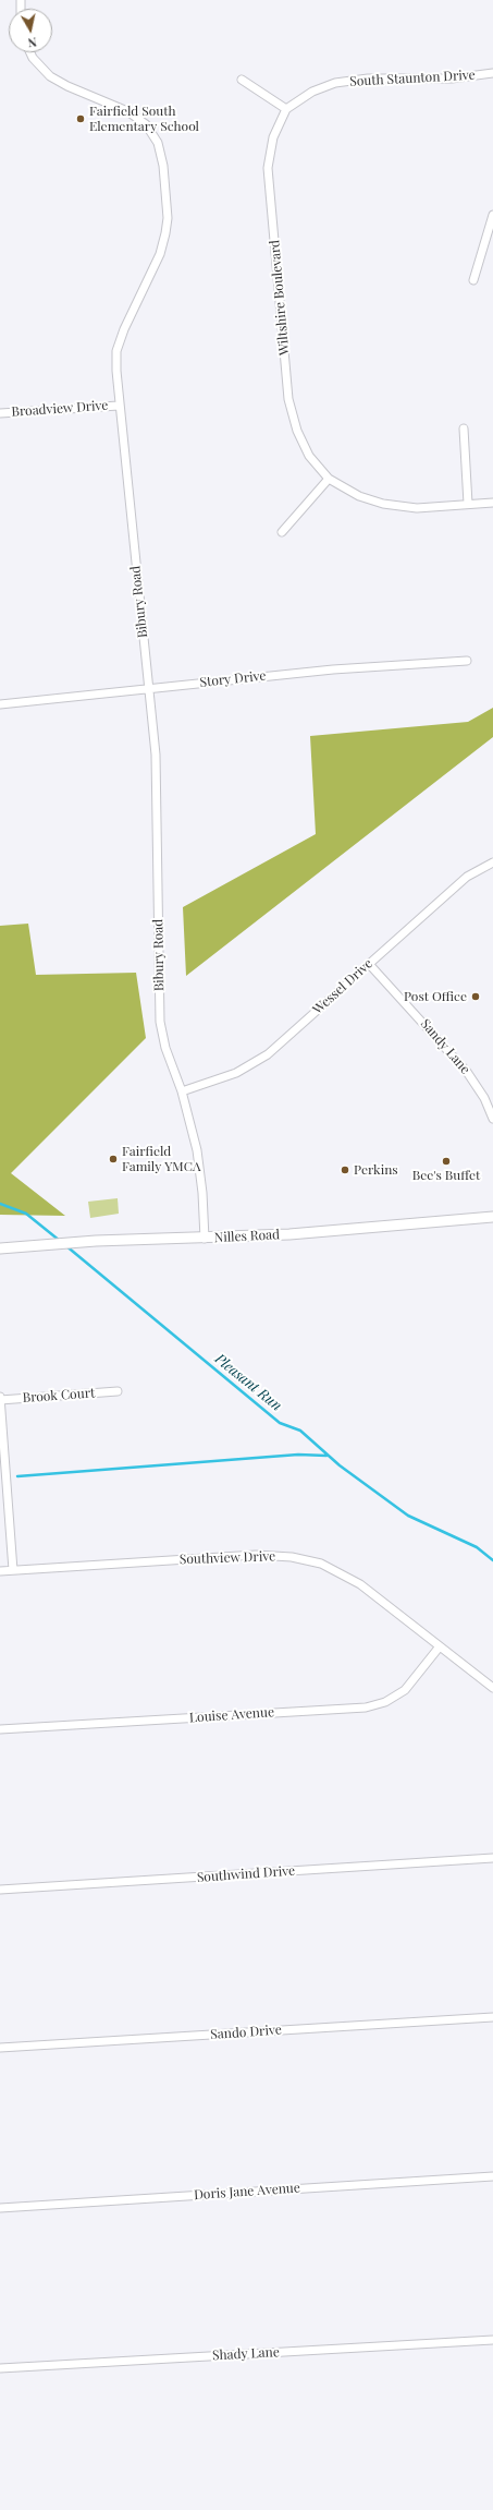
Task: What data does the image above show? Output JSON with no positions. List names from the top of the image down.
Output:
{
  "streets": {
    "street": [
      "South Staunton Drive",
      "Wiltshire Boulevard",
      "Broadview Drive",
      "Bibury Road",
      "Story Drive",
      "Wessel Drive",
      "Sandy Lane",
      "Nilles Road",
      "Brook Court",
      "Southview Drive",
      "Louise Avenue",
      "Southwind Drive",
      "Sando Drive",
      "Doris Jane Avenue",
      "Shady Lane"
    ]
  },
  "crossings": [
    ["South Staunton Drive", "Wiltshire Boulevard"],
    ["Broadview Drive", "Bibury Road"],
    ["Bibury Road", "Story Drive"],
    ["Bibury Road", "Wessel Drive"],
    ["Bibury Road", "Nilles Road"],
    ["Wessel Drive", "Sandy Lane"],
    ["Southview Drive", "Louise Avenue"]
  ],
  "water": ["Pleasant Run"],
  "places": [
    "Fairfield South Elementary School",
    "Post Office",
    "Fairfield Family YMCA",
    "Bee's Buffet",
    "Perkins"
  ],
  "north": "bottom"
}
